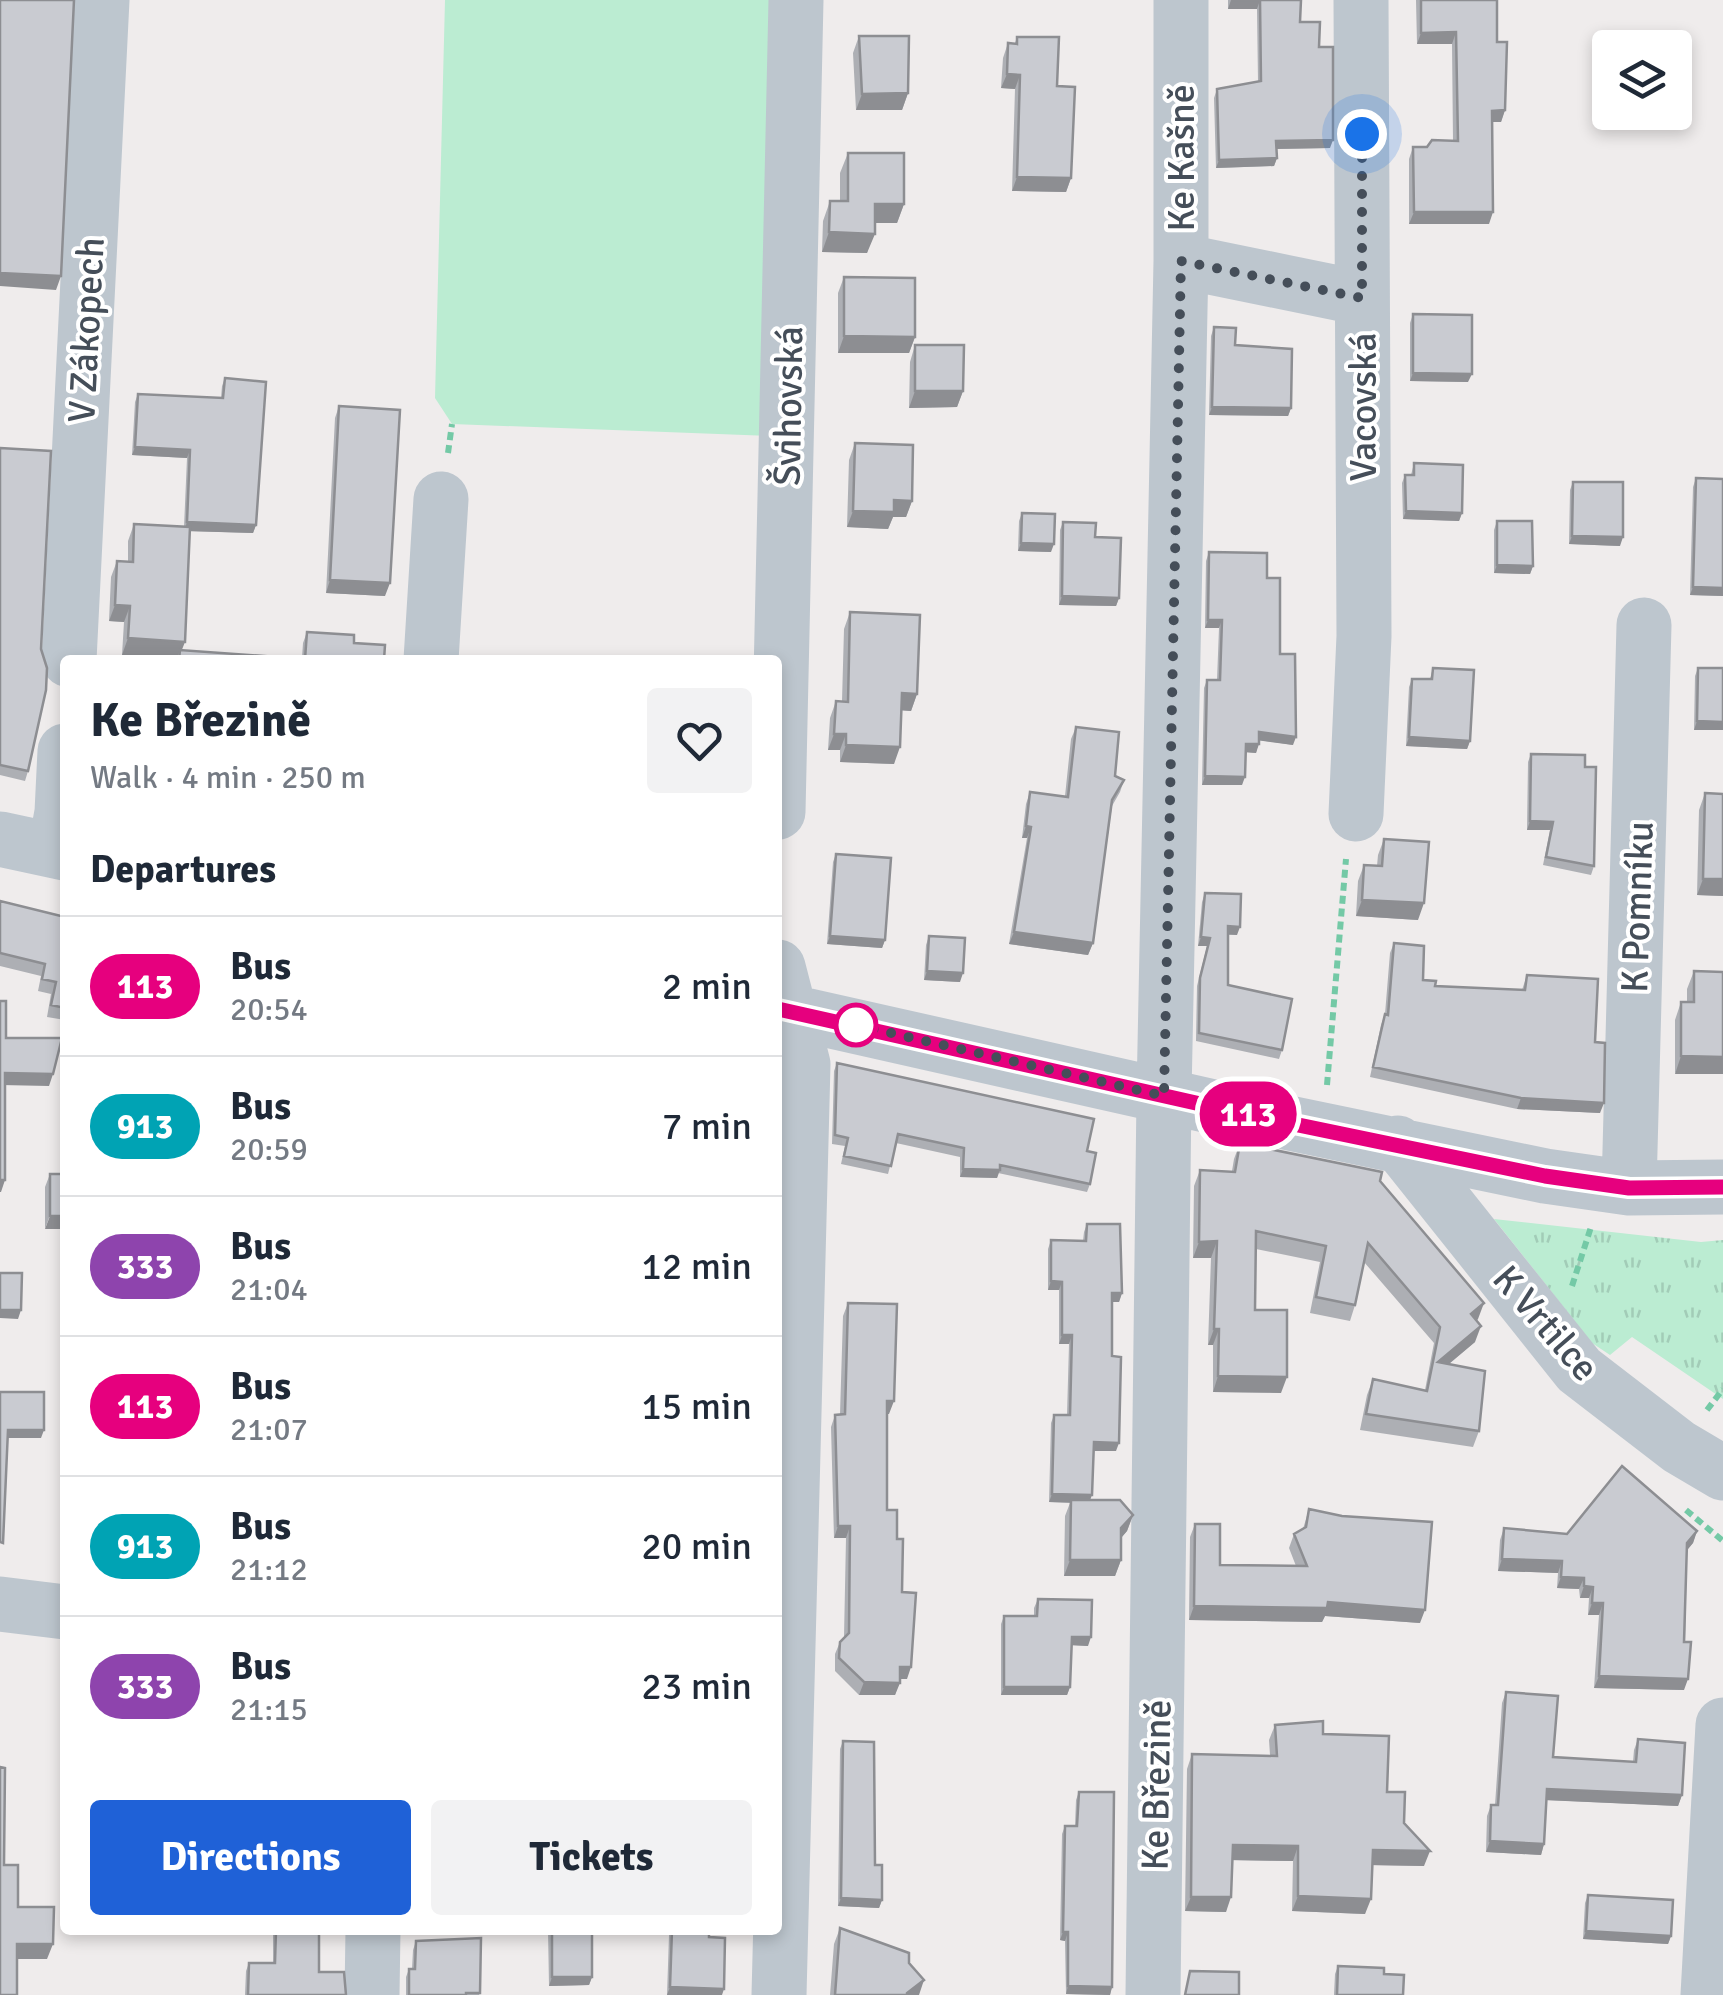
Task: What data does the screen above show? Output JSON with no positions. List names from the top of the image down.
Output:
{
  "streets": {
    "street": [
      "Ke Kašně",
      "V Zákopech",
      "Švihovská",
      "Vacovská",
      "K Pomníku",
      "K Vrtilce",
      "Ke Březině"
    ]
  },
  "crossings": [
    ["Ke Kašně", "Ke Březině"]
  ],
  "lines": ["bus line 113"],
  "page": {
    "on_map": "113",
    "heading": [
      ["Ke Březině", "Walk · 4 min · 250 m"],
      "Departures"
    ],
    "list": [
      {
        "mark": "113",
        "name": "Bus",
        "note": "20:54",
        "value": "2 min"
      },
      {
        "mark": "913",
        "name": "Bus",
        "note": "20:59",
        "value": "7 min"
      },
      {
        "mark": "333",
        "name": "Bus",
        "note": "21:04",
        "value": "12 min"
      },
      {
        "mark": "113",
        "name": "Bus",
        "note": "21:07",
        "value": "15 min"
      },
      {
        "mark": "913",
        "name": "Bus",
        "note": "21:12",
        "value": "20 min"
      },
      {
        "mark": "333",
        "name": "Bus",
        "note": "21:15",
        "value": "23 min"
      }
    ],
    "buttons": ["Directions", "Tickets"]
  }
}
